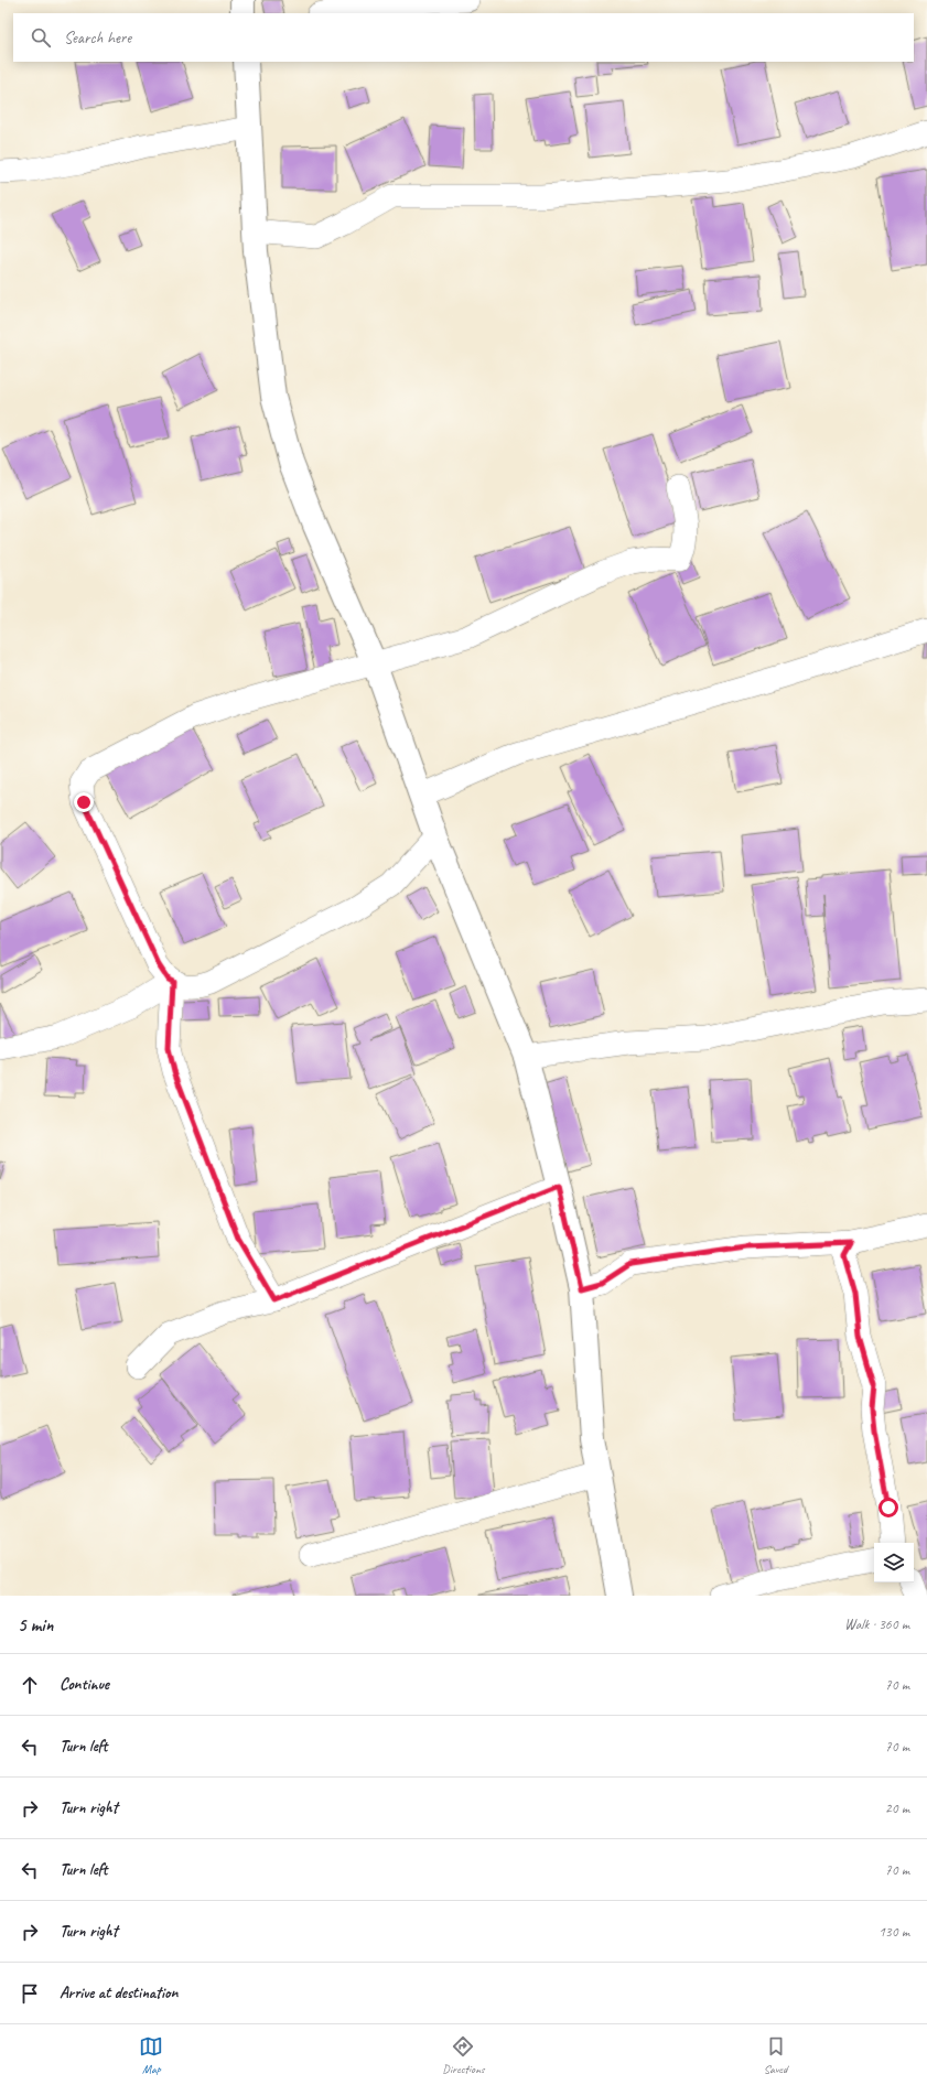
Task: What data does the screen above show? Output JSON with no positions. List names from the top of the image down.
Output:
{
  "page": {
    "search": "Search here",
    "heading": ["5 min", "Walk · 360 m"],
    "list": [
      ["Continue", "70 m"],
      ["Turn left", "70 m"],
      ["Turn right", "20 m"],
      ["Turn left", "70 m"],
      ["Turn right", "130 m"],
      "Arrive at destination"
    ],
    "nav": ["Map", "Directions", "Saved"]
  }
}
